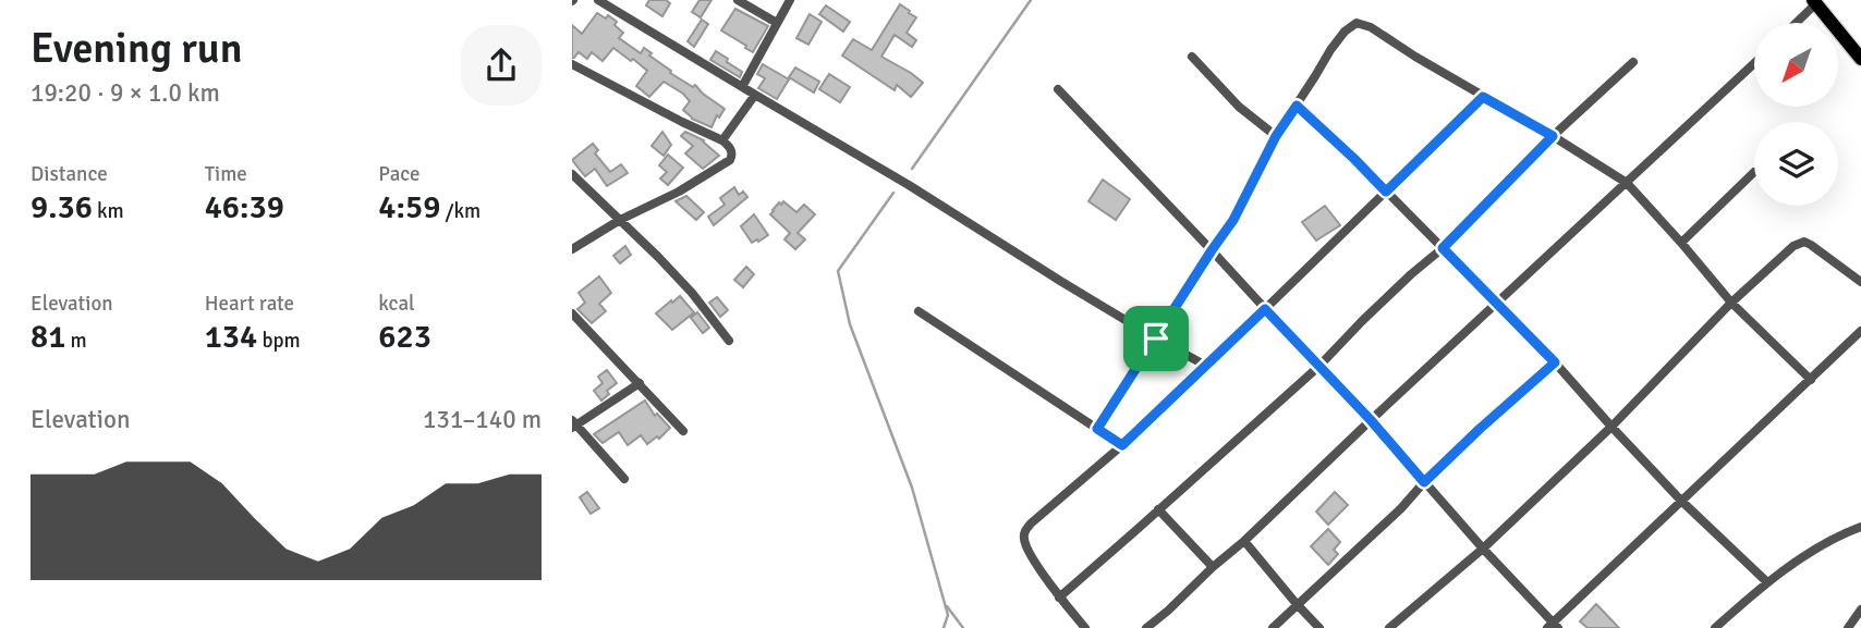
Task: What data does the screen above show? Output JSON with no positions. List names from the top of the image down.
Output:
{
  "north": "bottom left",
  "page": {
    "heading": ["Evening run", "19:20 · 9 × 1.0 km"],
    "stats": [
      ["Distance", "9.36 km"],
      ["Time", "46:39"],
      ["Pace", "4:59 /km"],
      ["Elevation", "81 m"],
      ["Heart rate", "134 bpm"],
      ["kcal", "623"]
    ],
    "chart": ["Elevation", "131–140 m"]
  }
}
